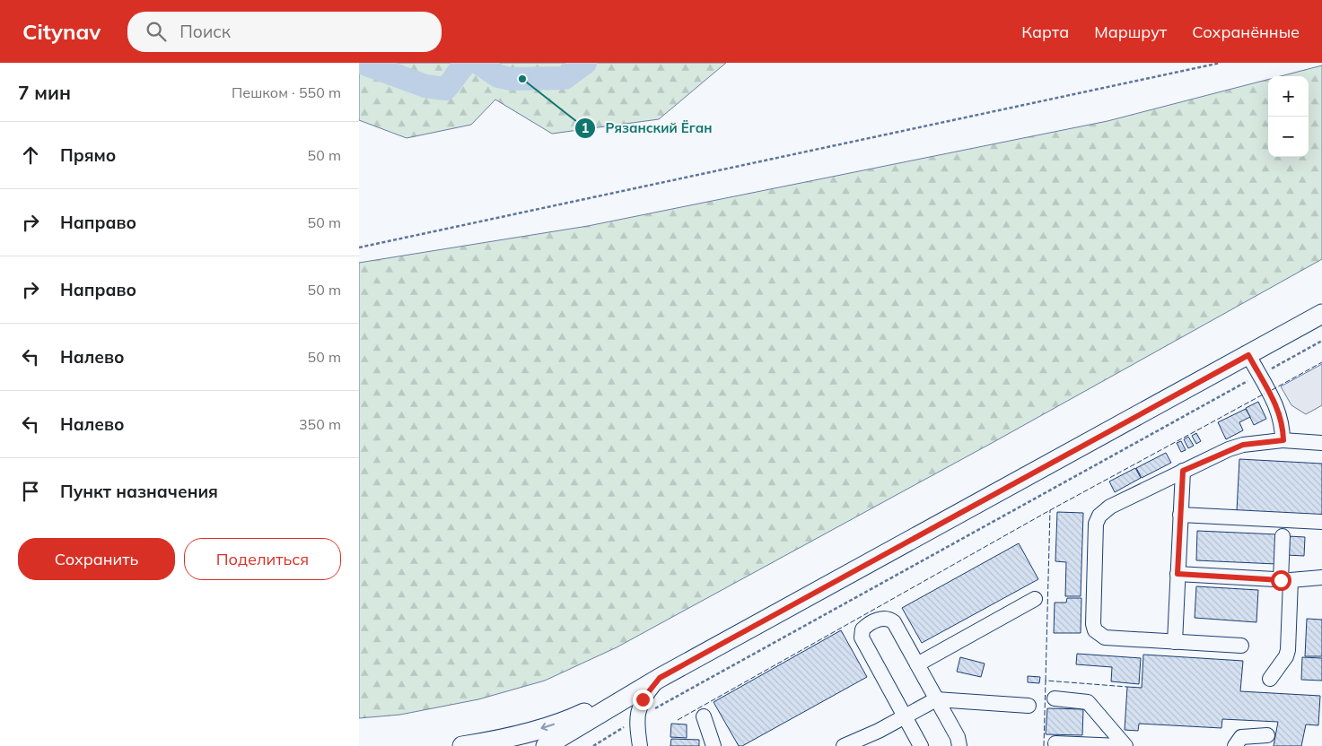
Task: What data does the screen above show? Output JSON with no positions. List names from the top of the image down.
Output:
{
  "places": ["Рязанский Ёган"],
  "page": {
    "header": "Citynav",
    "search": "Поиск",
    "nav": ["Карта", "Маршрут", "Сохранённые"],
    "heading": ["7 мин", "Пешком · 550 m"],
    "map_buttons": ["+", "−"],
    "list": [
      ["Прямо", "50 m"],
      ["Направо", "50 m"],
      ["Направо", "50 m"],
      ["Налево", "50 m"],
      ["Налево", "350 m"],
      "Пункт назначения"
    ],
    "buttons": ["Сохранить", "Поделиться"]
  }
}
